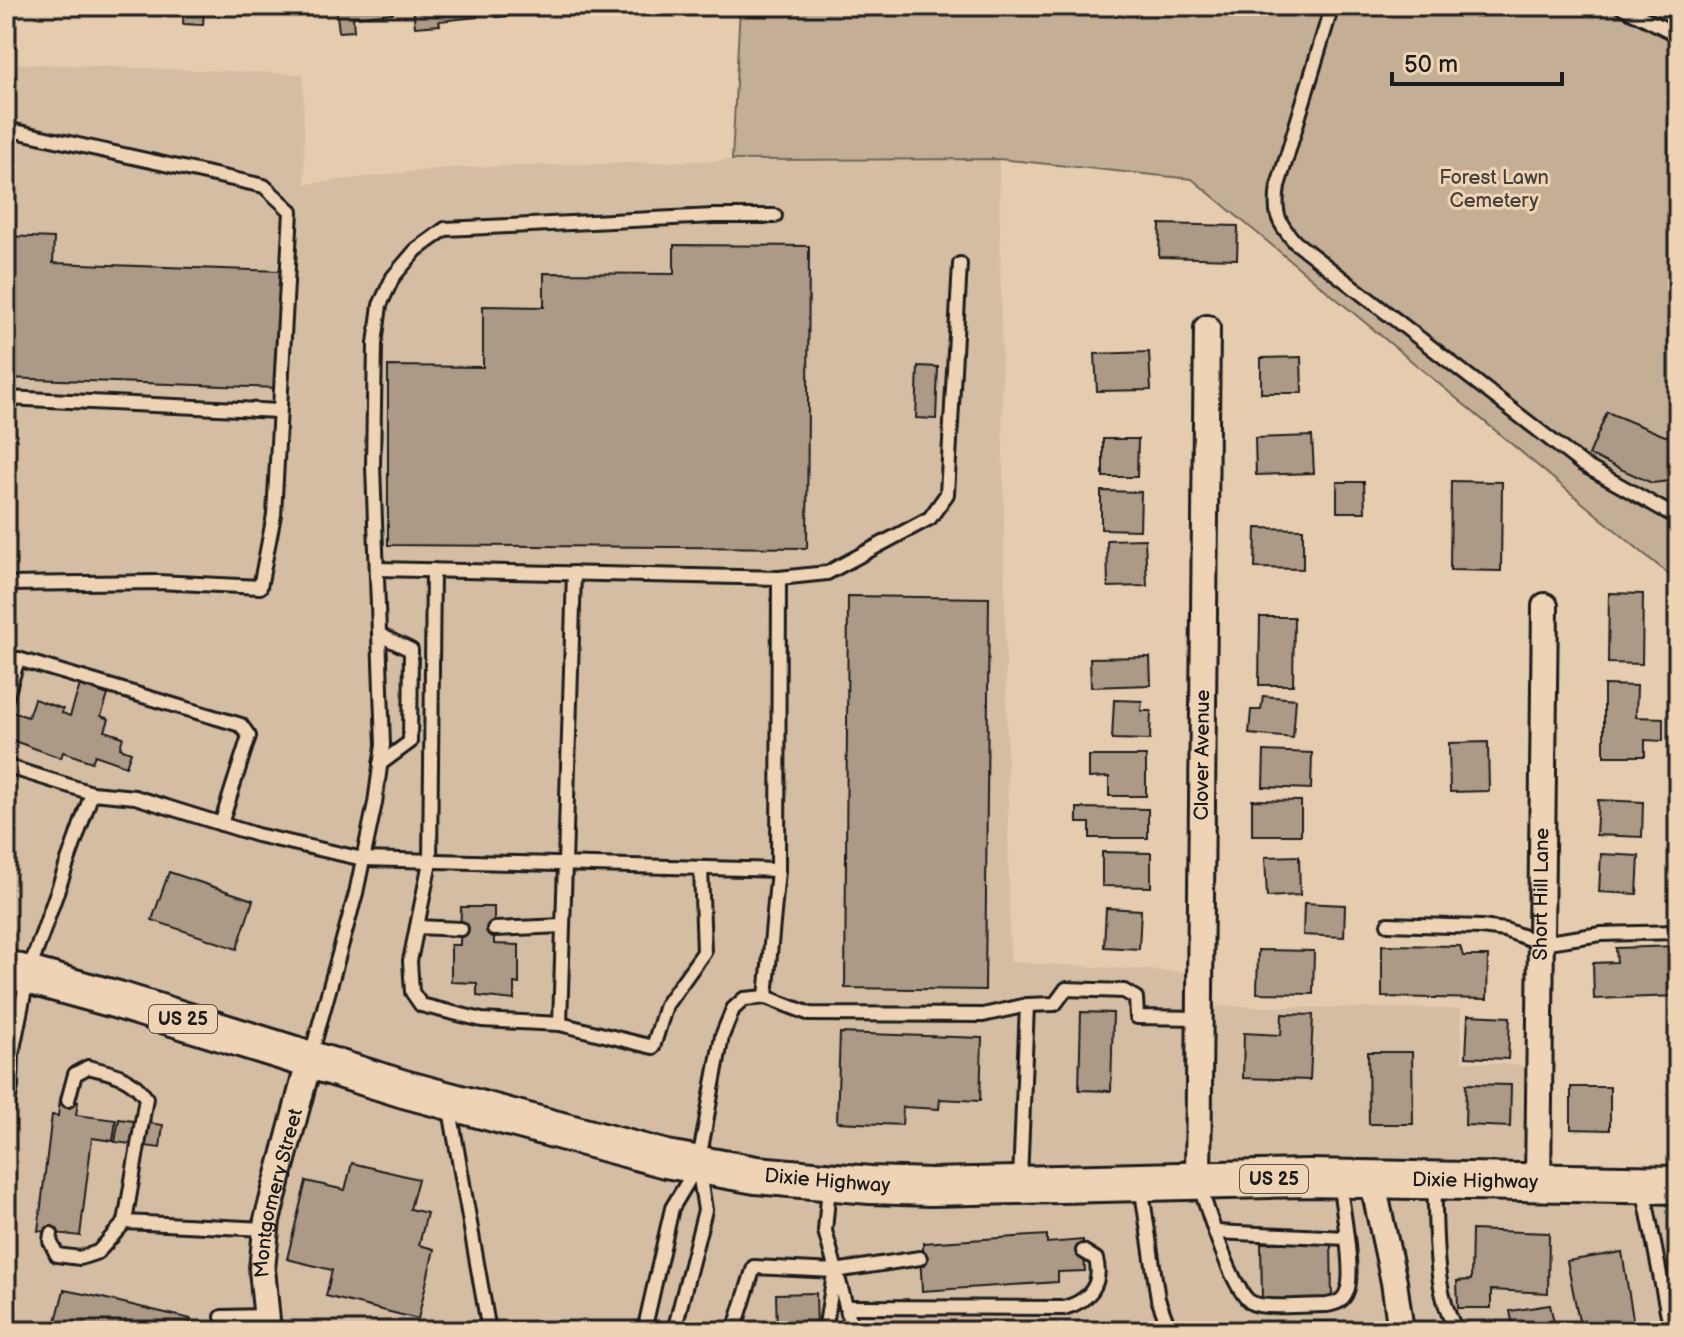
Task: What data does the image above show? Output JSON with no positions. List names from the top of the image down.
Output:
{
  "streets": {
    "main road": ["US 25", "Dixie Highway"],
    "street": ["Clover Avenue", "Short Hill Lane", "Montgomery Street"]
  },
  "crossings": [
    ["Clover Avenue", "Dixie Highway"],
    ["Short Hill Lane", "Dixie Highway"],
    ["Dixie Highway", "Montgomery Street"]
  ],
  "parks": ["Forest Lawn Cemetery"],
  "scale_bar": "50 m"
}
